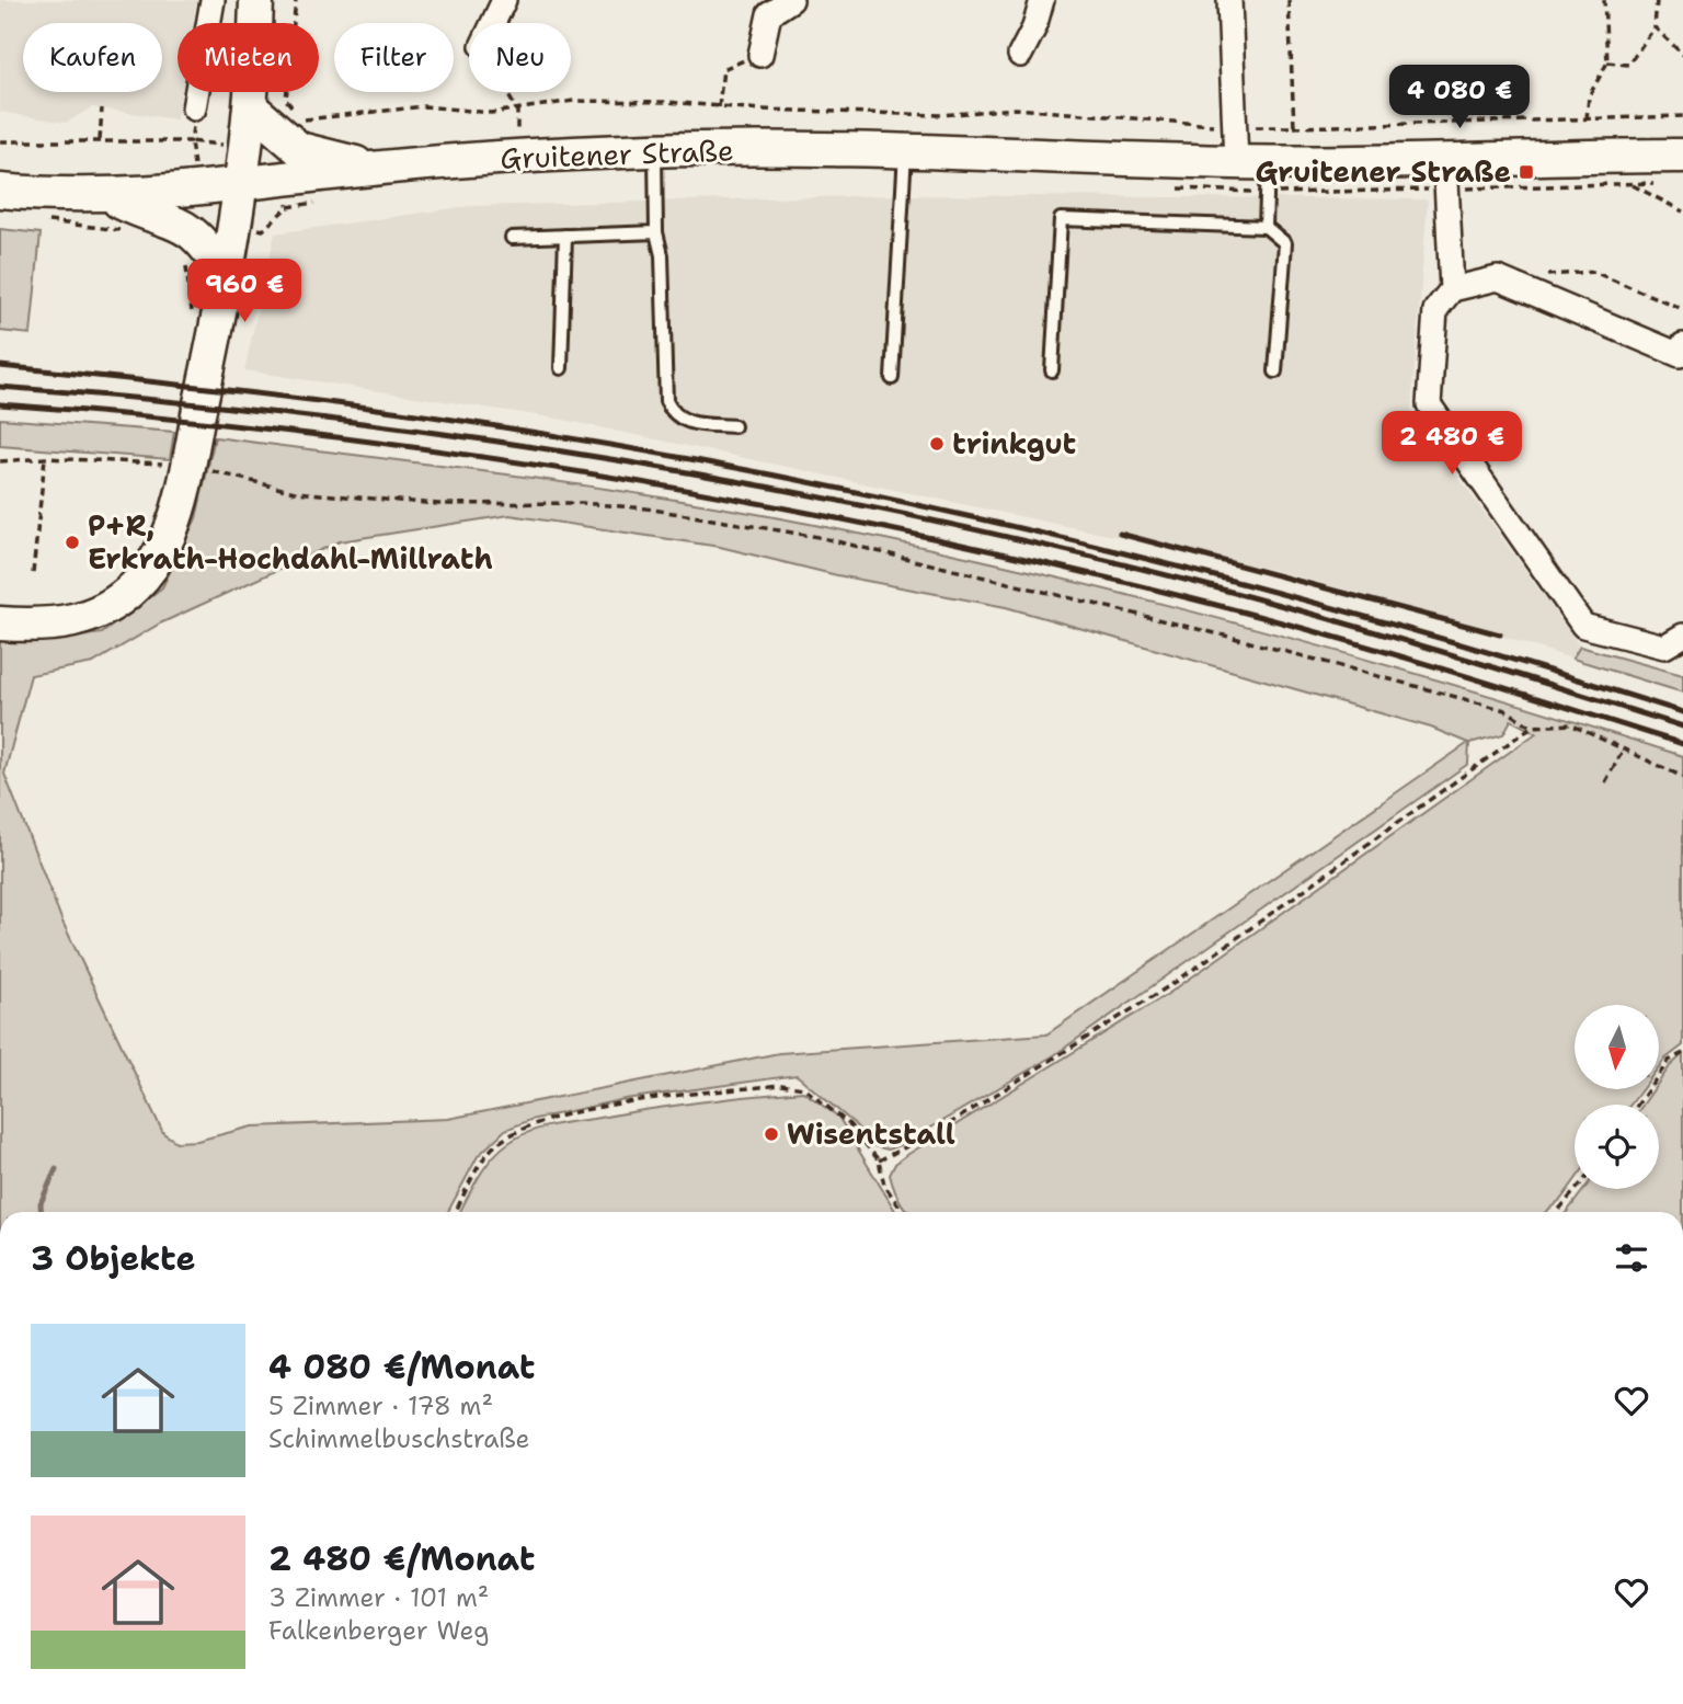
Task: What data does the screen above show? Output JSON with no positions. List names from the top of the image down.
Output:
{
  "streets": {
    "main road": ["Gruitener Straße"]
  },
  "places": {
    "transit": ["Gruitener Straße"],
    "other": ["trinkgut", "P+R, Erkrath-Hochdahl-Millrath", "Wisentstall"]
  },
  "north": "bottom",
  "page": {
    "chip": [
      "Kaufen",
      "Mieten",
      "Filter",
      "Neu"
    ],
    "price": ["4 080 €", "960 €", "2 480 €"],
    "heading": "3 Objekte",
    "list": [
      {
        "name": "4 080 €/Monat",
        "note": "5 Zimmer · 178 m² · Schimmelbuschstraße"
      },
      {
        "name": "2 480 €/Monat",
        "note": "3 Zimmer · 101 m² · Falkenberger Weg"
      }
    ]
  }
}
